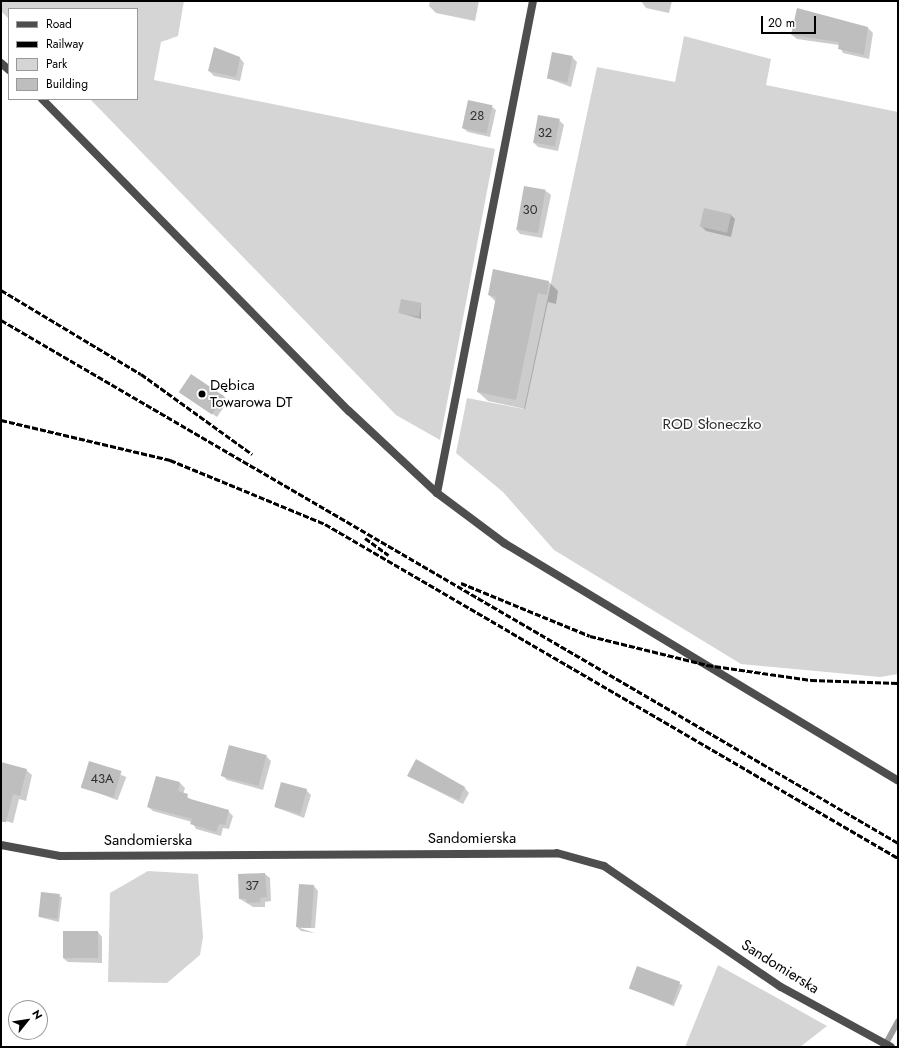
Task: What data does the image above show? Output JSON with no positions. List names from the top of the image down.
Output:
{
  "streets": {
    "street": ["Sandomierska"]
  },
  "parks": ["ROD Słoneczko"],
  "places": ["Dębica Towarowa DT"],
  "house_numbers": [
    "28",
    "32",
    "30",
    "43A",
    "37"
  ],
  "legend": [
    "Road",
    "Railway",
    "Park",
    "Building"
  ],
  "scale_bar": "20 m",
  "north": "top right"
}
